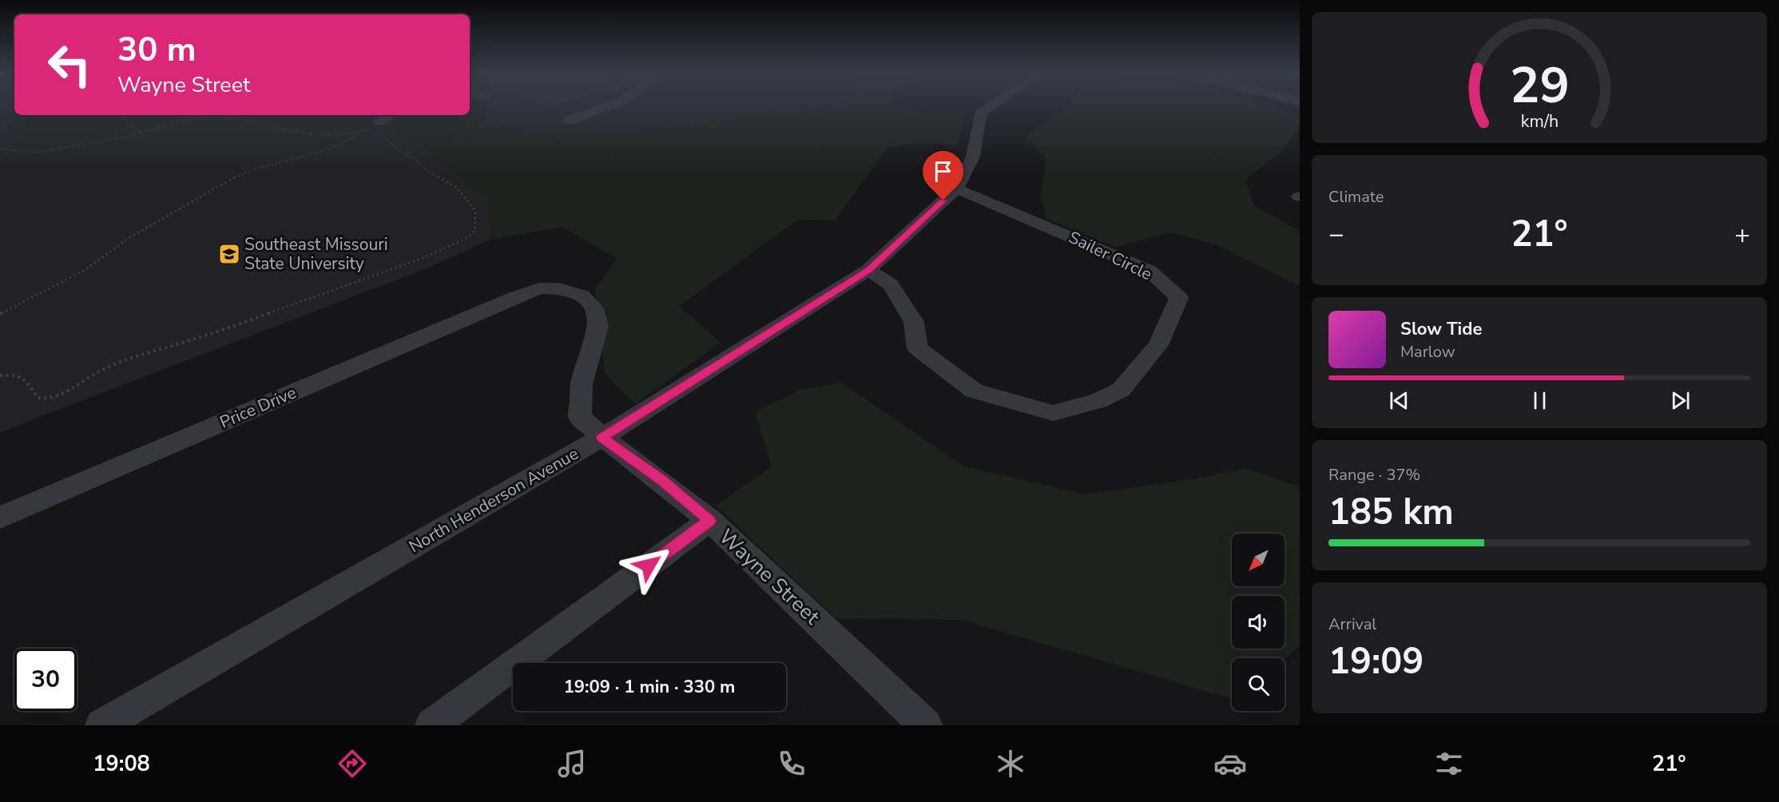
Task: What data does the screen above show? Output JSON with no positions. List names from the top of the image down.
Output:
{
  "streets": {
    "street": [
      "Sailer Circle",
      "Price Drive",
      "North Henderson Avenue",
      "Wayne Street"
    ]
  },
  "crossings": [
    ["Sailer Circle", "North Henderson Avenue"],
    ["Price Drive", "Wayne Street"],
    ["North Henderson Avenue", "Wayne Street"]
  ],
  "places": {
    "school or university": ["Southeast Missouri State University"]
  },
  "north": "bottom left",
  "page": {
    "turn": ["30 m", "Wayne Street"],
    "tile": [
      "Climate",
      ["Range · 37%", "185 km"],
      ["Arrival", "19:09"]
    ],
    "heat": ["−", "21°", "+"],
    "song": ["Slow Tide", "Marlow"],
    "limit": "30",
    "trip": "19:09 · 1 min · 330 m",
    "tabs": ["19:08", "21°"],
    "gauge": ["29", "km/h"]
  }
}
